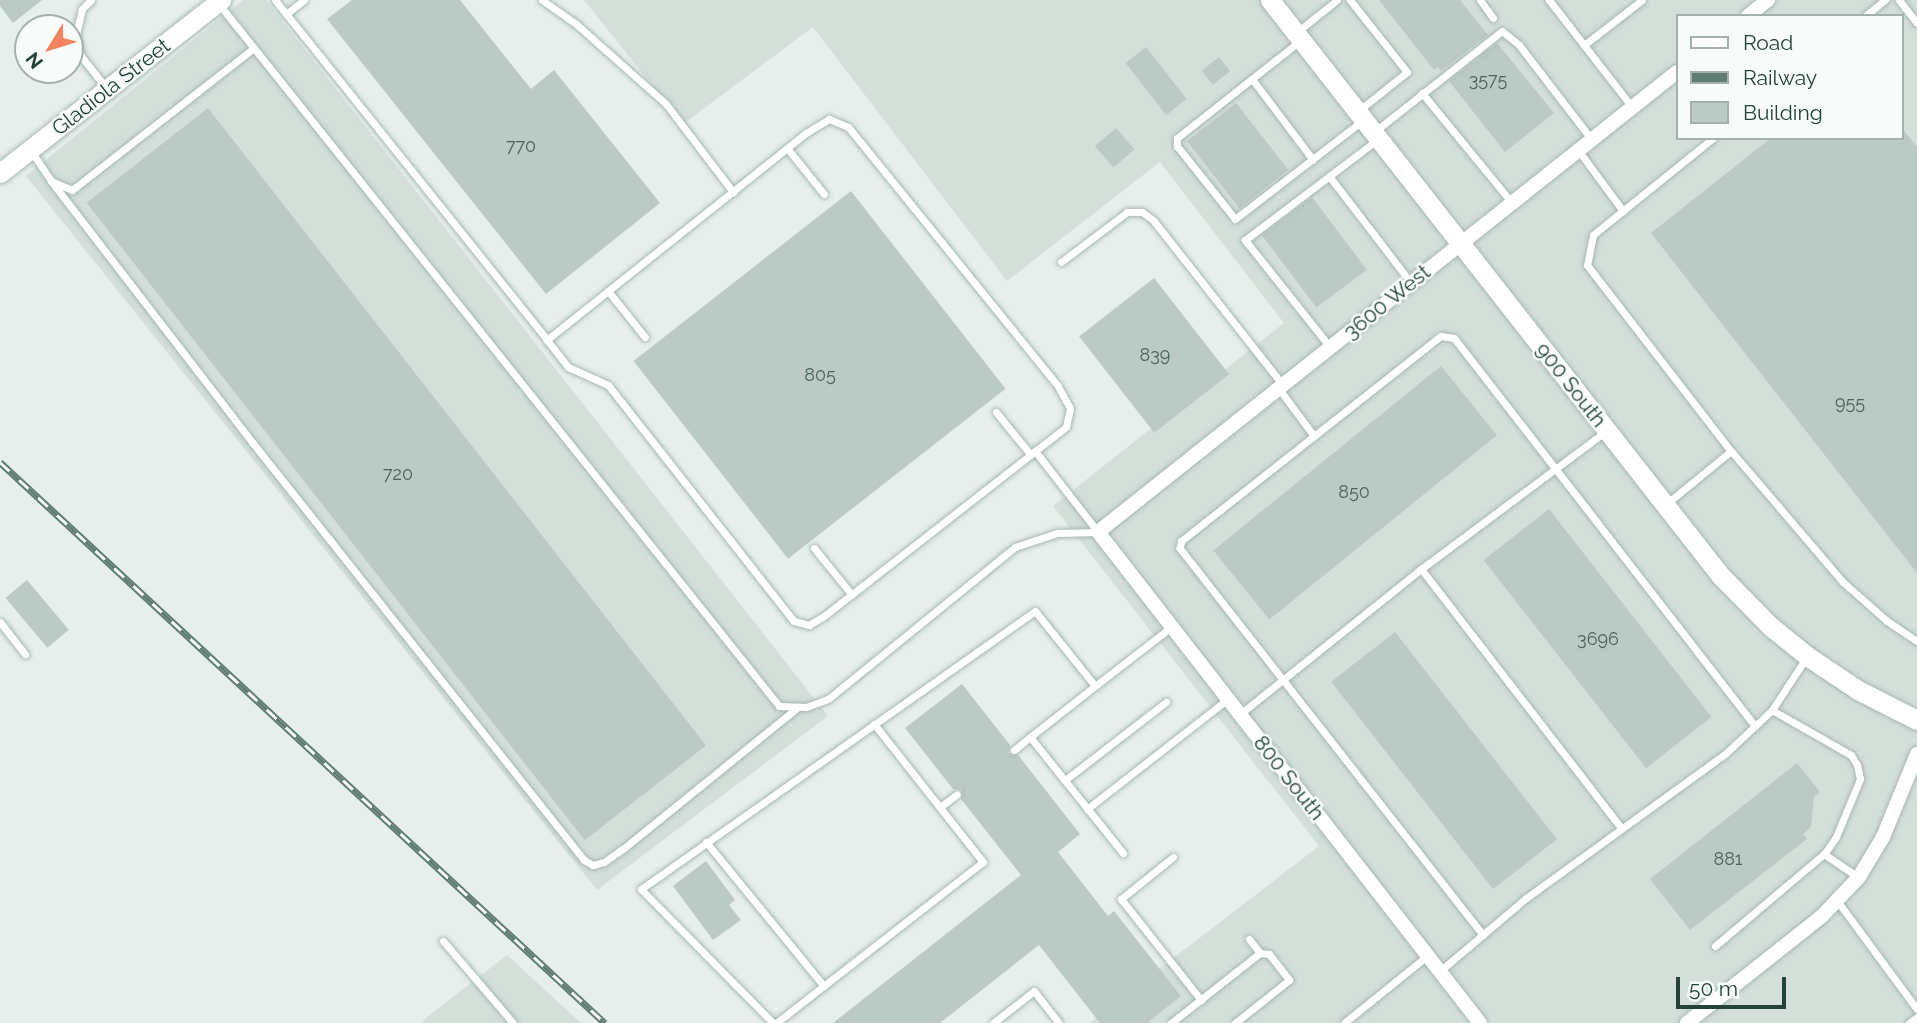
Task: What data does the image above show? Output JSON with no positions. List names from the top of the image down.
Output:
{
  "streets": {
    "street": [
      "Gladiola Street",
      "3600 West",
      "900 South",
      "800 South"
    ]
  },
  "crossings": [
    ["3600 West", "900 South"],
    ["3600 West", "800 South"]
  ],
  "house_numbers": [
    "3575",
    "770",
    "839",
    "805",
    "955",
    "720",
    "850",
    "3696",
    "881"
  ],
  "legend": ["Road", "Railway", "Building"],
  "scale_bar": "50 m",
  "north": "bottom left"
}
